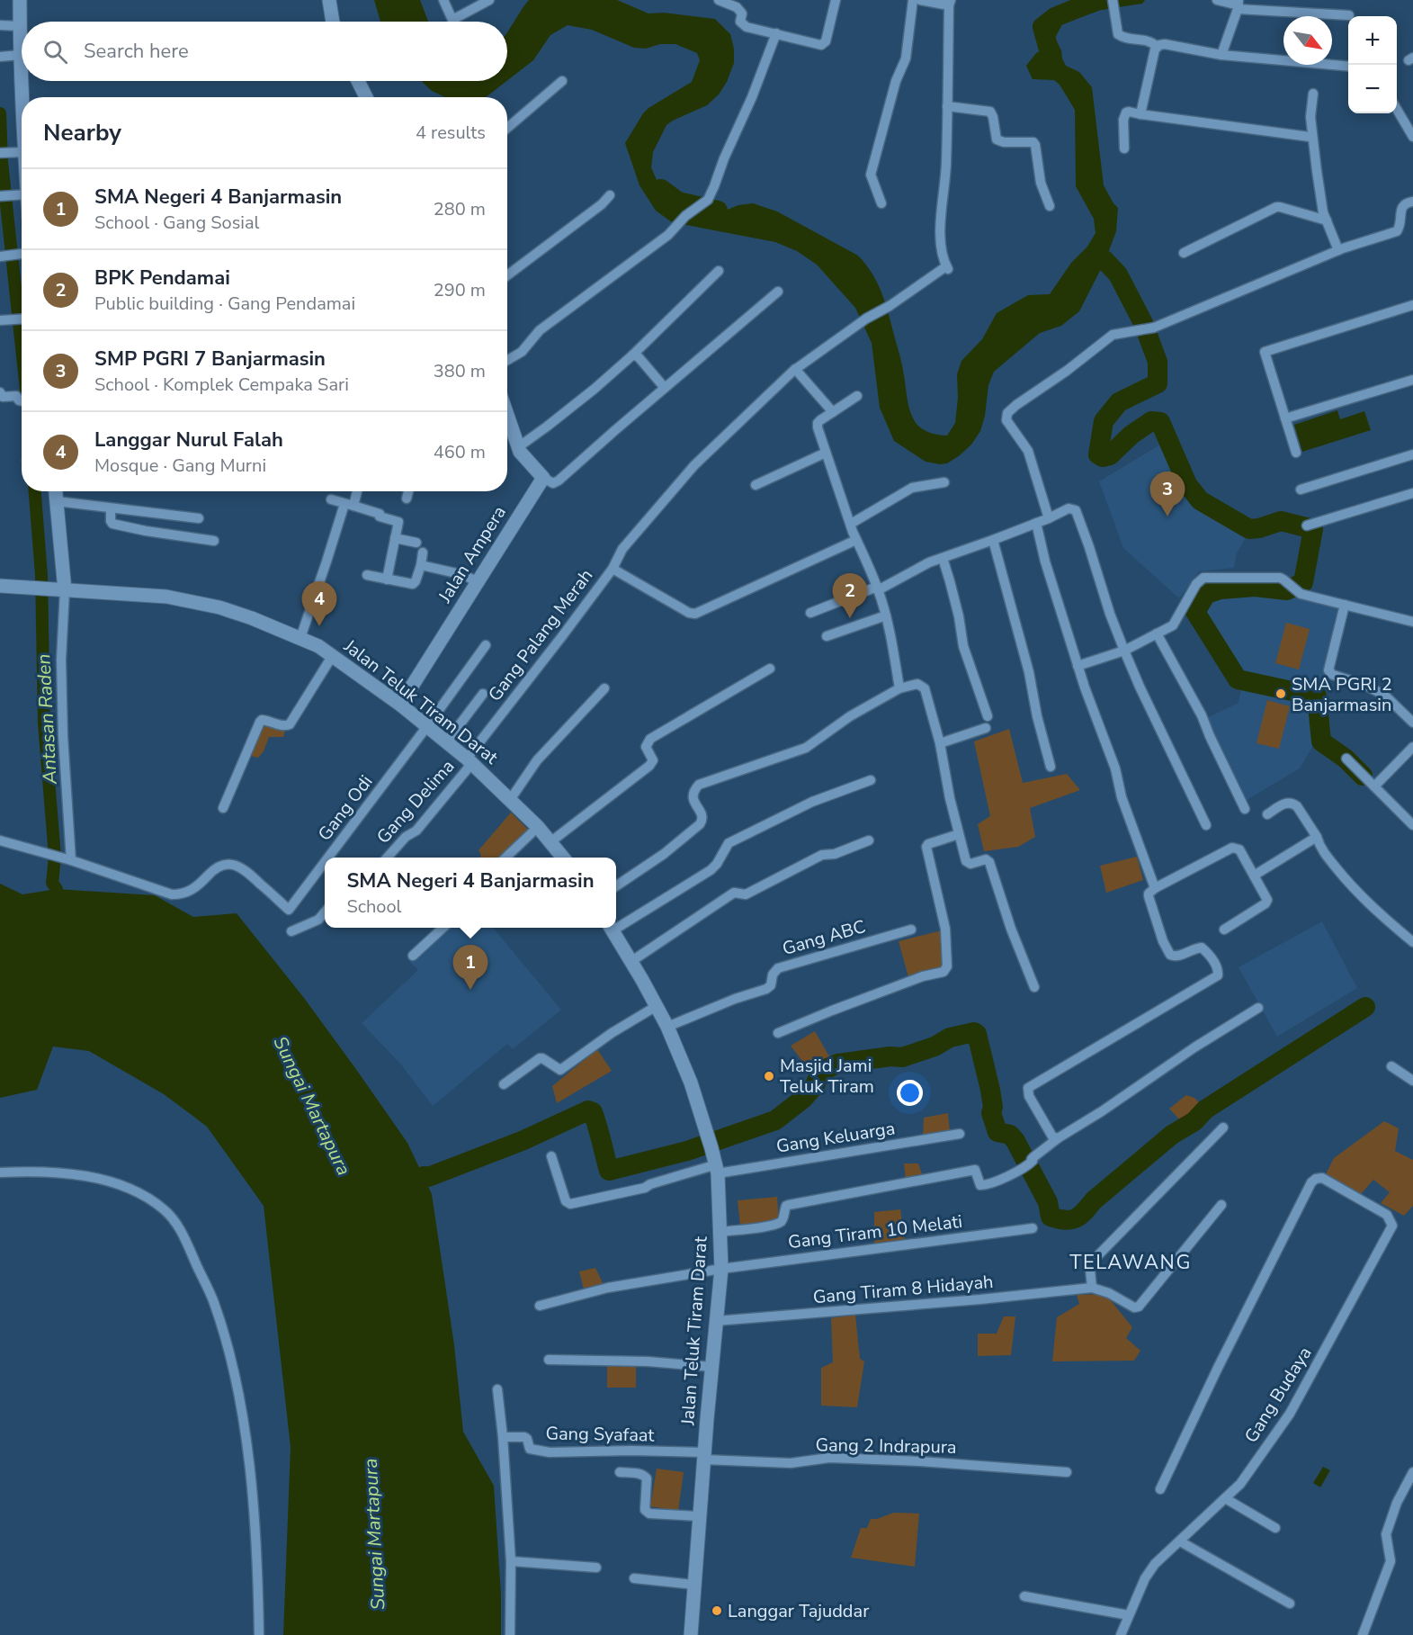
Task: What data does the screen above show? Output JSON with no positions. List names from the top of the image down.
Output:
{
  "streets": {
    "street": [
      "Jalan Ampera",
      "Gang Palang Merah",
      "Jalan Teluk Tiram Darat",
      "Gang Delima",
      "Gang Odi",
      "Gang ABC",
      "Gang Keluarga",
      "Gang Tiram 10 Melati",
      "Gang Tiram 8 Hidayah",
      "Gang Budaya",
      "Gang Syafaat",
      "Gang 2 Indrapura"
    ]
  },
  "crossings": [
    ["Jalan Ampera", "Jalan Teluk Tiram Darat"],
    ["Gang Palang Merah", "Jalan Teluk Tiram Darat"],
    ["Gang Palang Merah", "Gang Delima"],
    ["Jalan Teluk Tiram Darat", "Gang Delima"],
    ["Jalan Teluk Tiram Darat", "Gang Odi"],
    ["Jalan Teluk Tiram Darat", "Gang ABC"],
    ["Jalan Teluk Tiram Darat", "Gang Keluarga"],
    ["Jalan Teluk Tiram Darat", "Gang Tiram 10 Melati"],
    ["Jalan Teluk Tiram Darat", "Gang Tiram 8 Hidayah"],
    ["Jalan Teluk Tiram Darat", "Gang Syafaat"],
    ["Jalan Teluk Tiram Darat", "Gang 2 Indrapura"],
    ["Gang Syafaat", "Gang 2 Indrapura"]
  ],
  "districts": ["TELAWANG"],
  "water": ["Antasan Raden", "Sungai Martapura"],
  "places": ["SMA PGRI 2 Banjarmasin", "Masjid Jami Teluk Tiram", "Langgar Tajuddar"],
  "north": "bottom right",
  "page": {
    "map_buttons": ["+", "−"],
    "search": "Search here",
    "heading": ["Nearby", "4 results"],
    "list": [
      {
        "mark": "1",
        "name": "SMA Negeri 4 Banjarmasin",
        "note": "School · Gang Sosial",
        "value": "280 m"
      },
      {
        "mark": "2",
        "name": "BPK Pendamai",
        "note": "Public building · Gang Pendamai",
        "value": "290 m"
      },
      {
        "mark": "3",
        "name": "SMP PGRI 7 Banjarmasin",
        "note": "School · Komplek Cempaka Sari",
        "value": "380 m"
      },
      {
        "mark": "4",
        "name": "Langgar Nurul Falah",
        "note": "Mosque · Gang Murni",
        "value": "460 m"
      }
    ],
    "pins": [
      "3",
      "2",
      "4",
      "1"
    ],
    "popup": ["SMA Negeri 4 Banjarmasin", "School"]
  }
}
